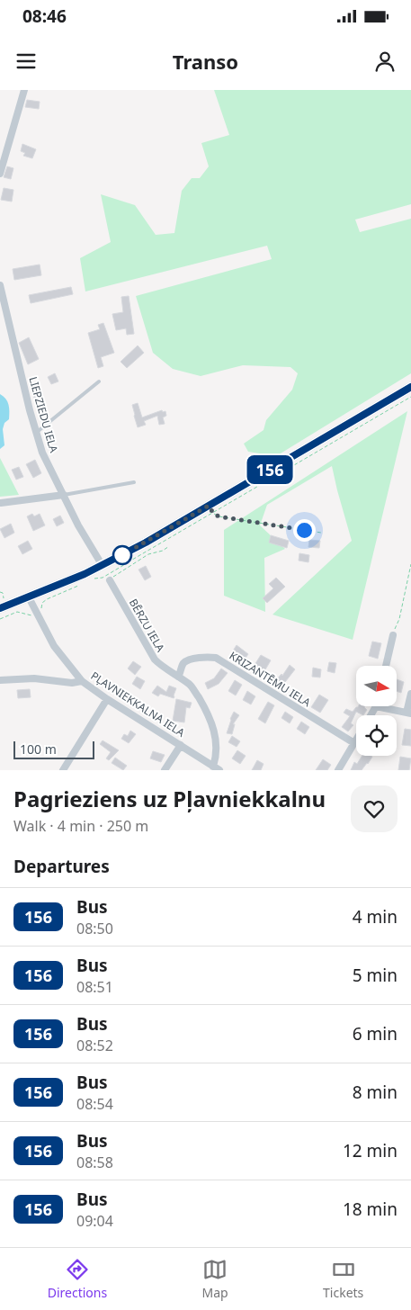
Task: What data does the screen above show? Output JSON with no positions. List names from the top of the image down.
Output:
{
  "streets": {
    "street": [
      "LIEPZIEDU IELA",
      "BĒRZU IELA",
      "KRIZANTĒMU IELA",
      "PĻAVNIEKKALNA IELA"
    ]
  },
  "crossings": [
    ["BĒRZU IELA", "KRIZANTĒMU IELA"],
    ["BĒRZU IELA", "PĻAVNIEKKALNA IELA"]
  ],
  "lines": ["bus line 156"],
  "scale_bar": "100 m",
  "north": "right",
  "page": {
    "status": "08:46",
    "header": "Transo",
    "on_map": "156",
    "scale": "100 m",
    "heading": [
      ["Pagrieziens uz Pļavniekkalnu", "Walk · 4 min · 250 m"],
      "Departures"
    ],
    "list": [
      {
        "mark": "156",
        "name": "Bus",
        "note": "08:50",
        "value": "4 min"
      },
      {
        "mark": "156",
        "name": "Bus",
        "note": "08:51",
        "value": "5 min"
      },
      {
        "mark": "156",
        "name": "Bus",
        "note": "08:52",
        "value": "6 min"
      },
      {
        "mark": "156",
        "name": "Bus",
        "note": "08:54",
        "value": "8 min"
      },
      {
        "mark": "156",
        "name": "Bus",
        "note": "08:58",
        "value": "12 min"
      },
      {
        "mark": "156",
        "name": "Bus",
        "note": "09:04",
        "value": "18 min"
      }
    ],
    "tabs": ["Directions", "Map", "Tickets"]
  }
}
